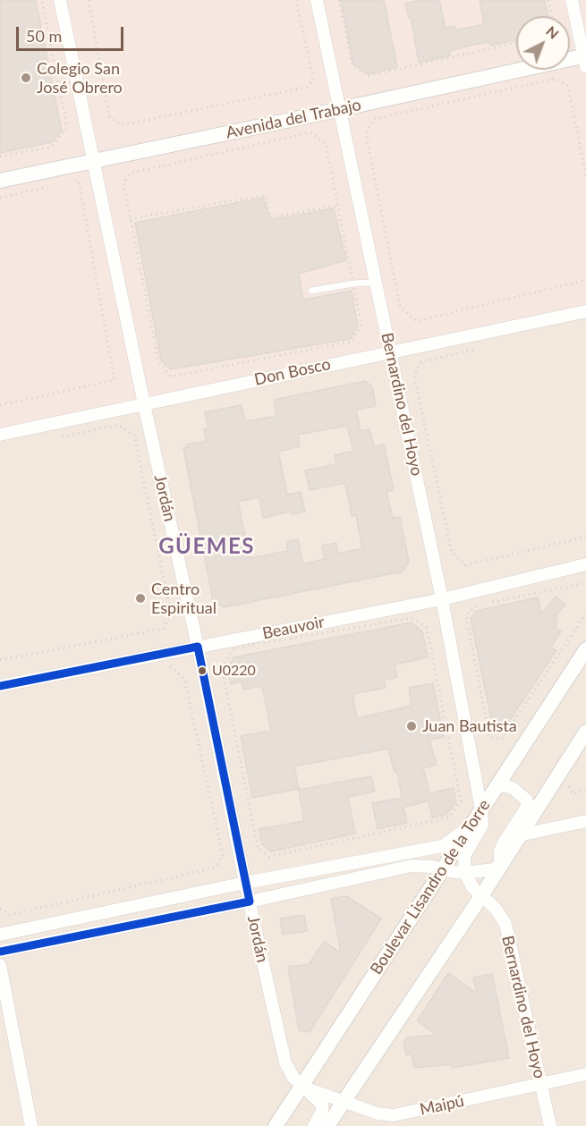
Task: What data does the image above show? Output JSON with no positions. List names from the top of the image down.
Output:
{
  "streets": {
    "street": [
      "Avenida del Trabajo",
      "Don Bosco",
      "Bernardino del Hoyo",
      "Jordán",
      "Beauvoir",
      "Boulevar Lisandro de la Torre",
      "Maipú"
    ]
  },
  "crossings": [
    ["Avenida del Trabajo", "Bernardino del Hoyo"],
    ["Avenida del Trabajo", "Jordán"],
    ["Don Bosco", "Bernardino del Hoyo"],
    ["Don Bosco", "Jordán"],
    ["Bernardino del Hoyo", "Beauvoir"],
    ["Bernardino del Hoyo", "Boulevar Lisandro de la Torre"],
    ["Bernardino del Hoyo", "Maipú"],
    ["Jordán", "Beauvoir"],
    ["Jordán", "Boulevar Lisandro de la Torre"],
    ["Jordán", "Maipú"],
    ["Boulevar Lisandro de la Torre", "Maipú"]
  ],
  "districts": ["GÜEMES"],
  "places": [
    "Colegio San José Obrero",
    "Centro Espiritual",
    "U0220",
    "Juan Bautista"
  ],
  "scale_bar": "50 m",
  "north": "top right"
}
